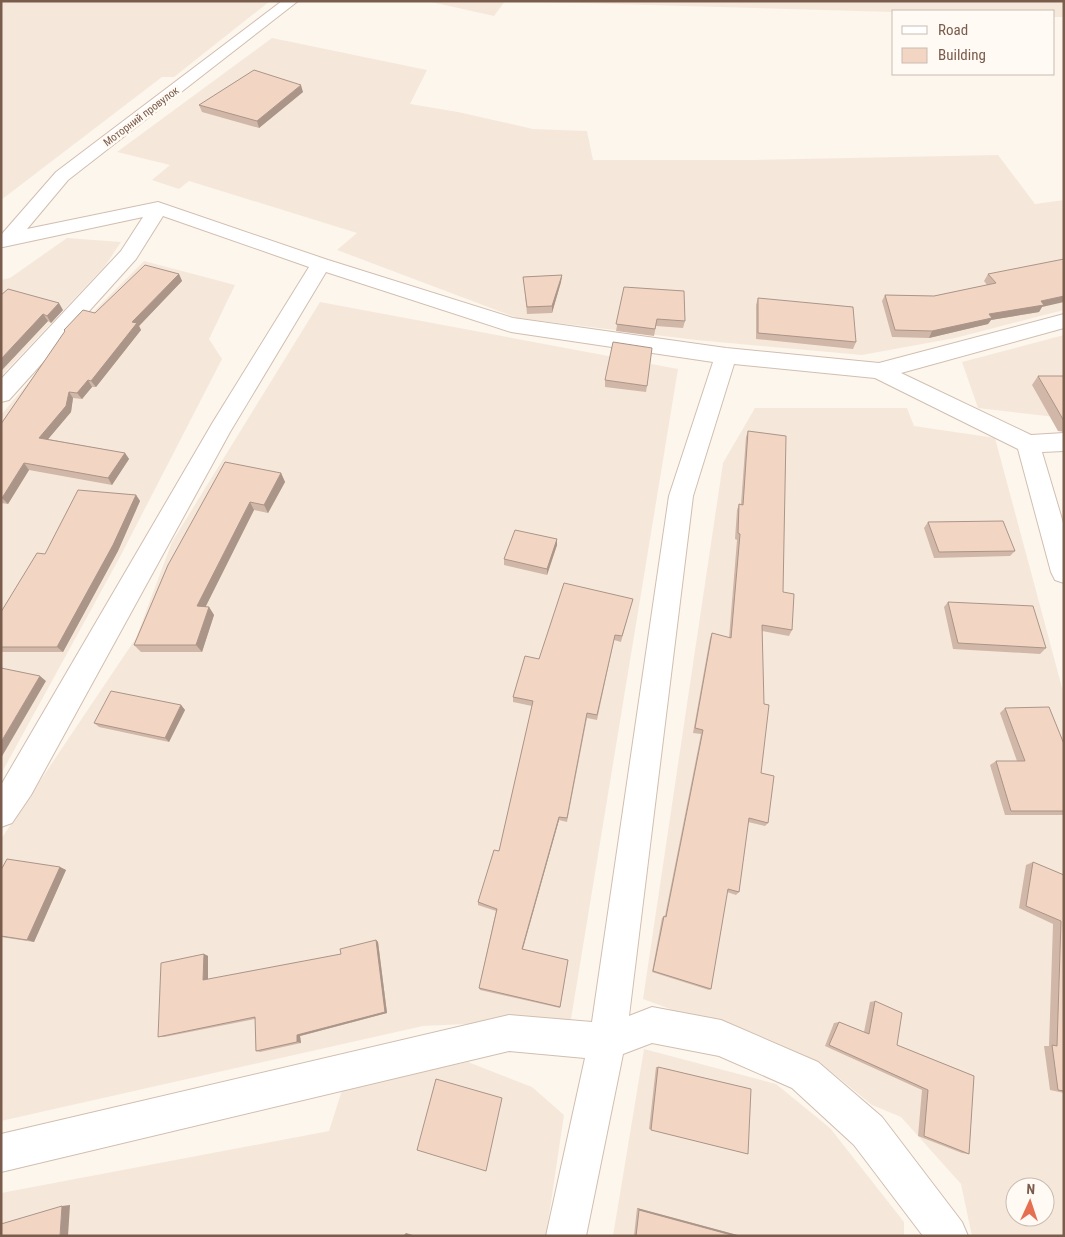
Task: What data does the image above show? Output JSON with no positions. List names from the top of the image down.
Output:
{
  "streets": {
    "street": ["Моторний провулок"]
  },
  "legend": ["Road", "Building"],
  "north": "top"
}
